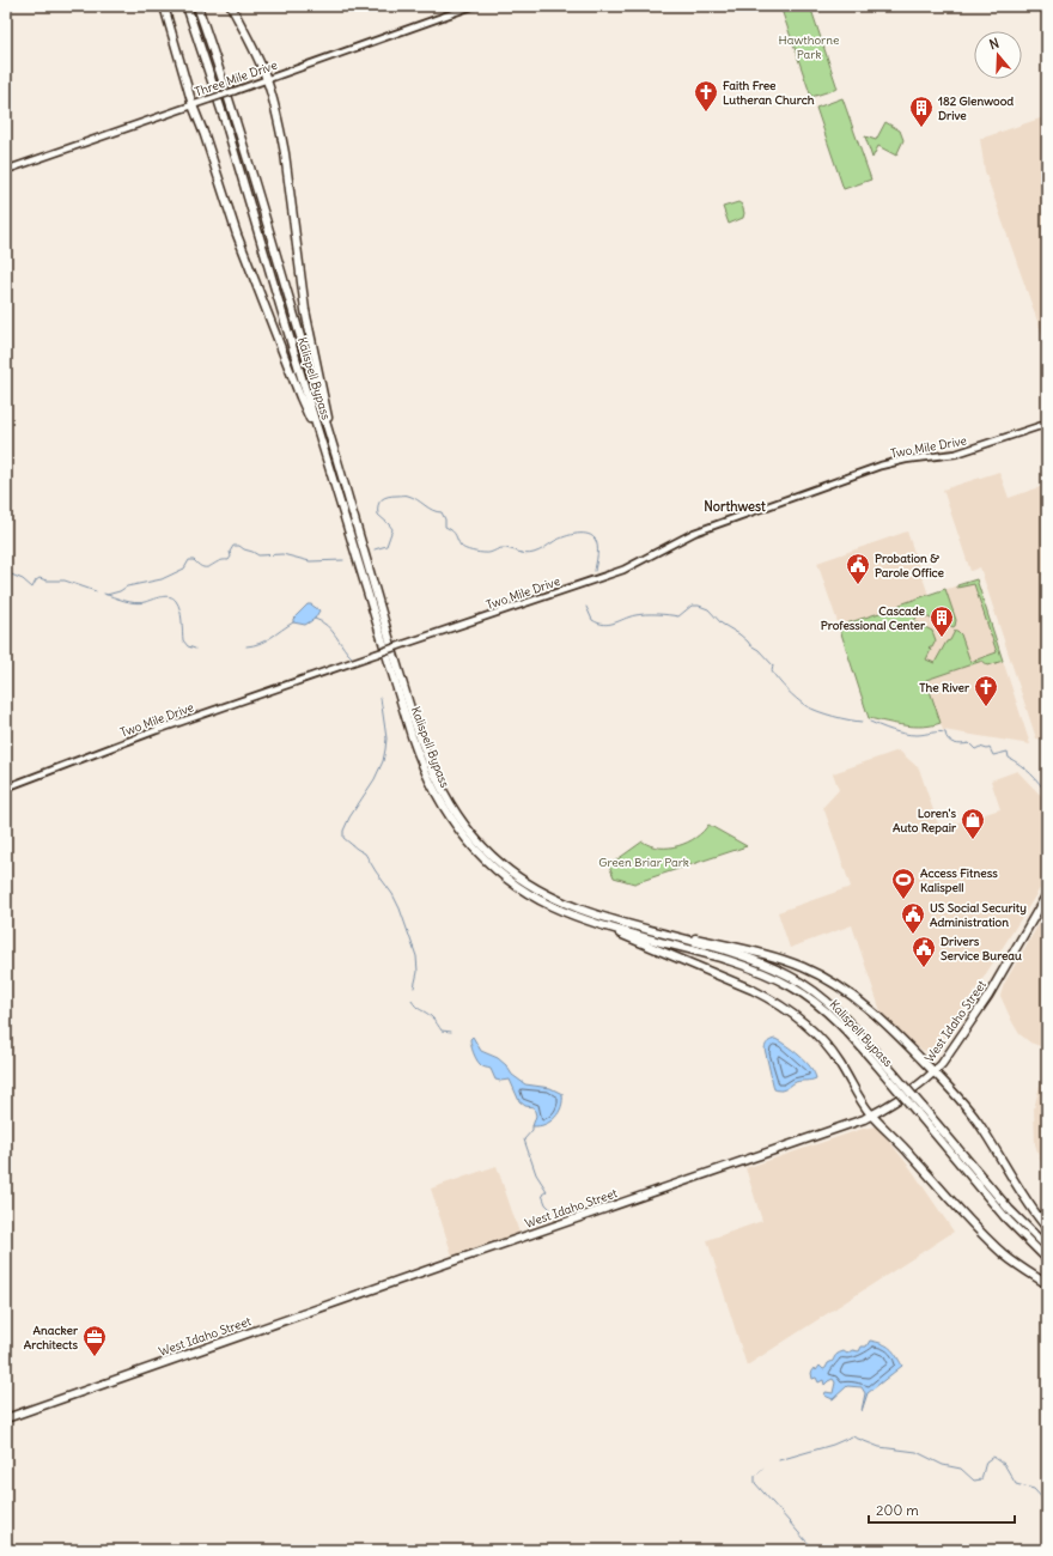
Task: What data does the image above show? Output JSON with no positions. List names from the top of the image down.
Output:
{
  "streets": {
    "highway": ["Kalispell Bypass", "West Idaho Street"],
    "street": ["Three Mile Drive", "Two Mile Drive"]
  },
  "districts": ["Northwest"],
  "parks": ["Hawthorne Park", "Green Briar Park"],
  "places": {
    "church": ["Faith Free Lutheran Church", "The River"],
    "building": ["182 Glenwood Drive", "Cascade Professional Center"],
    "public building": ["Probation & Parole Office", "US Social Security Administration", "Drivers Service Bureau"],
    "shop": ["Loren's Auto Repair"],
    "sports": ["Access Fitness Kalispell"],
    "office": ["Anacker Architects"]
  },
  "scale_bar": "200 m",
  "north": "top"
}
